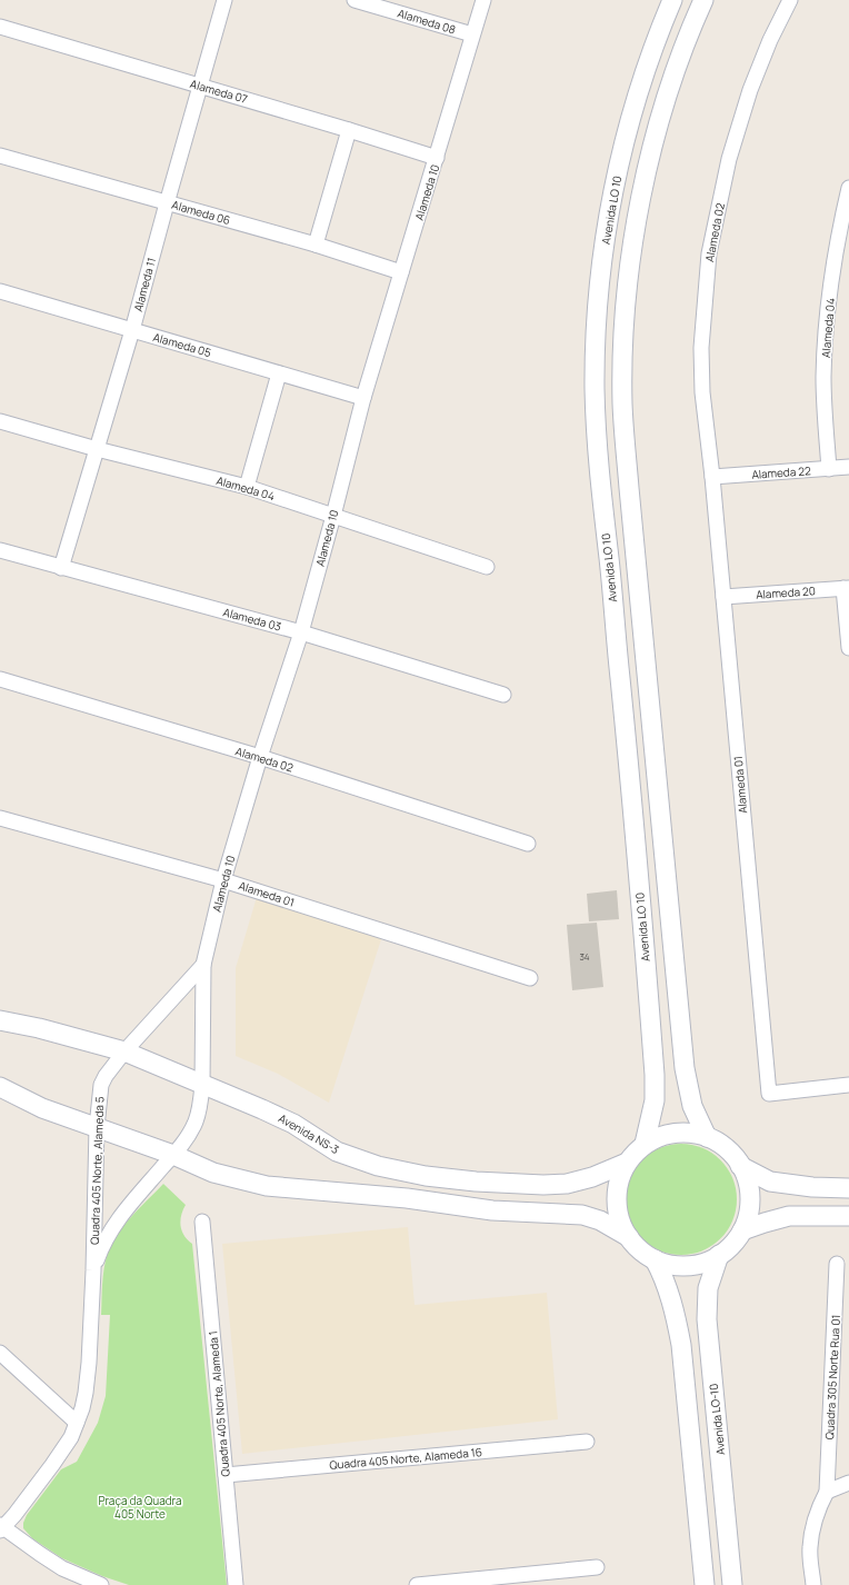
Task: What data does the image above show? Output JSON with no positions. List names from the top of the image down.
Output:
{
  "streets": {
    "street": [
      "Alameda 08",
      "Alameda 07",
      "Alameda 10",
      "Avenida LO 10",
      "Alameda 06",
      "Alameda 02",
      "Alameda 11",
      "Alameda 04",
      "Alameda 05",
      "Alameda 22",
      "Alameda 20",
      "Alameda 03",
      "Alameda 01",
      "Avenida NS-3",
      "Quadra 405 Norte, Alameda 5",
      "Quadra 305 Norte Rua 01",
      "Quadra 405 Norte, Alameda 1",
      "Avenida LO-10",
      "Quadra 405 Norte, Alameda 16"
    ]
  },
  "crossings": [
    ["Alameda 08", "Alameda 10"],
    ["Alameda 07", "Alameda 10"],
    ["Alameda 07", "Alameda 11"],
    ["Alameda 10", "Alameda 06"],
    ["Alameda 10", "Alameda 02"],
    ["Alameda 10", "Alameda 04"],
    ["Alameda 10", "Alameda 05"],
    ["Alameda 10", "Alameda 03"],
    ["Alameda 10", "Alameda 01"],
    ["Alameda 10", "Avenida NS-3"],
    ["Alameda 10", "Quadra 405 Norte, Alameda 5"],
    ["Avenida LO 10", "Avenida NS-3"],
    ["Avenida LO 10", "Avenida LO-10"],
    ["Alameda 06", "Alameda 11"],
    ["Alameda 02", "Alameda 22"],
    ["Alameda 02", "Alameda 01"],
    ["Alameda 11", "Alameda 04"],
    ["Alameda 11", "Alameda 05"],
    ["Alameda 11", "Alameda 03"],
    ["Alameda 04", "Alameda 22"],
    ["Alameda 22", "Alameda 01"],
    ["Alameda 20", "Alameda 01"],
    ["Avenida NS-3", "Quadra 405 Norte, Alameda 5"],
    ["Avenida NS-3", "Avenida LO-10"],
    ["Quadra 405 Norte, Alameda 1", "Quadra 405 Norte, Alameda 16"]
  ],
  "parks": ["Praça da Quadra 405 Norte"],
  "house_numbers": ["34"]
}
